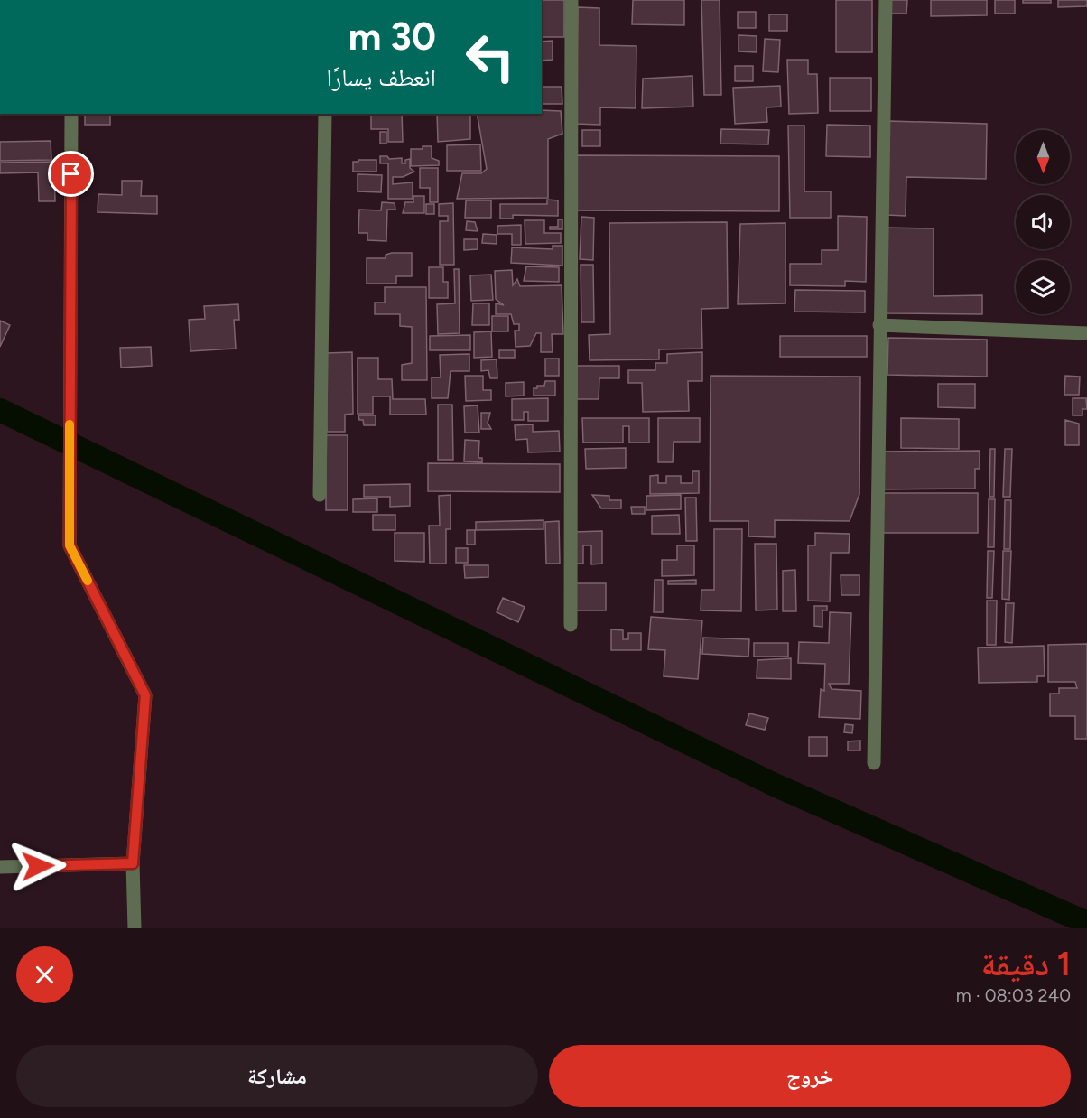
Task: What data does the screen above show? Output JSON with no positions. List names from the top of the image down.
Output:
{
  "north": "bottom",
  "page": {
    "turn": ["30 m", "انعطف يسارًا"],
    "heading": ["1 دقيقة", "240 m · 08:03"],
    "buttons": ["خروج", "مشاركة"]
  }
}
